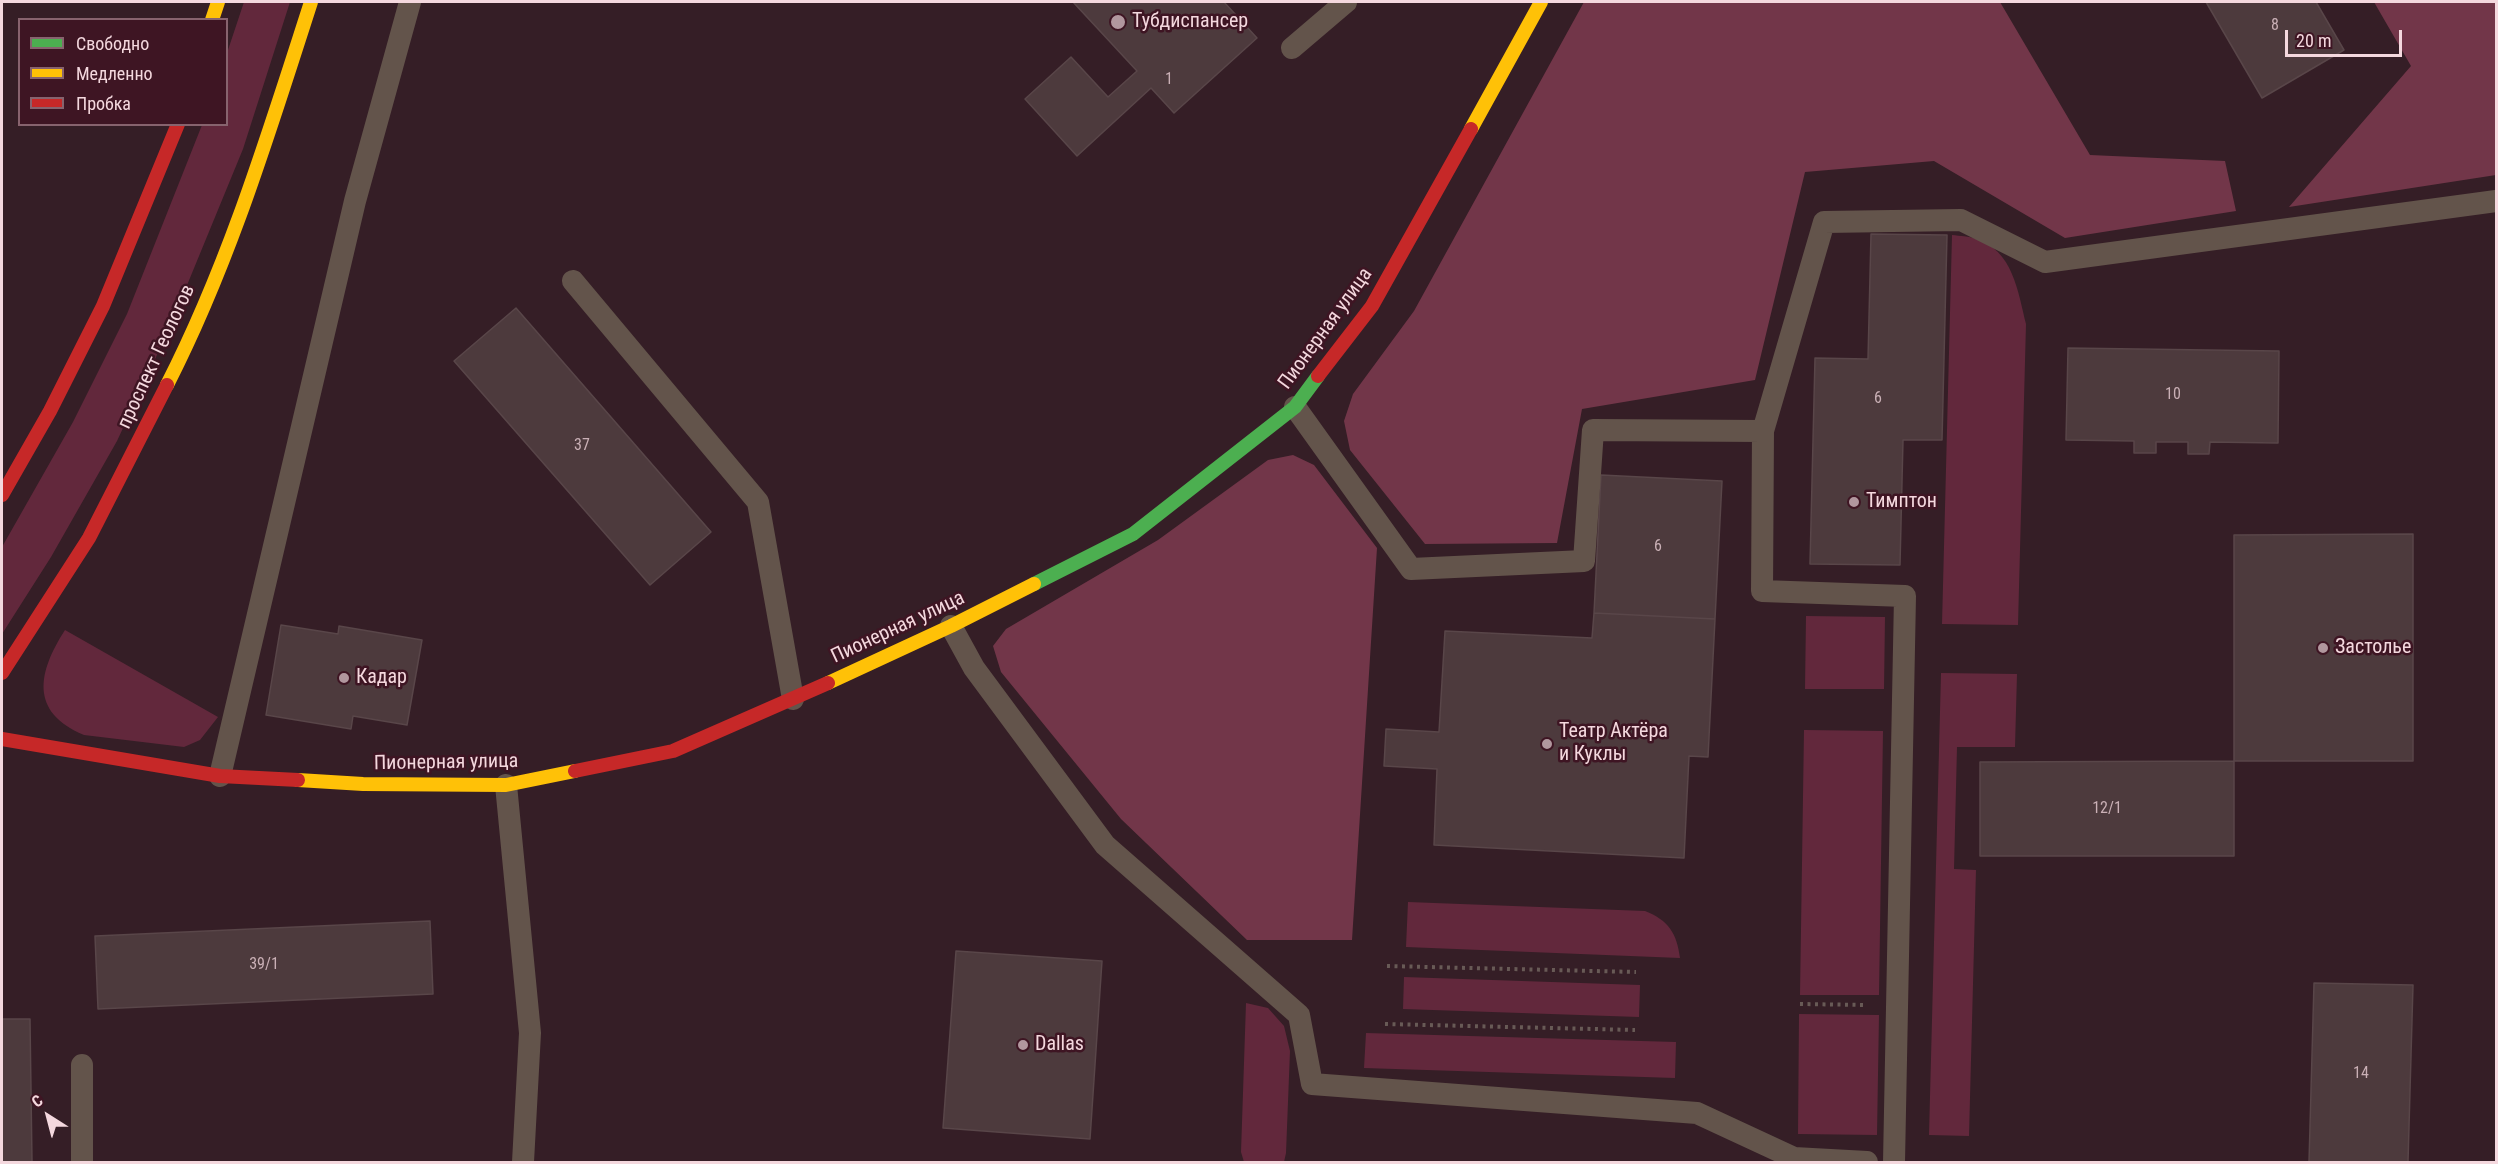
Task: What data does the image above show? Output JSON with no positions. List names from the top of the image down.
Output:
{
  "streets": {
    "street": ["Пионерная улица", "проспект Геологов"]
  },
  "places": [
    "Тубдиспансер",
    "Тимптон",
    "Застолье",
    "Кадар",
    "Театр Актёра и Куклы",
    "Dallas"
  ],
  "house_numbers": [
    "8",
    "1",
    "10",
    "6",
    "37",
    "6",
    "12/1",
    "39/1",
    "14"
  ],
  "legend": ["Свободно", "Медленно", "Пробка"],
  "scale_bar": "20 m",
  "north": "top left"
}
